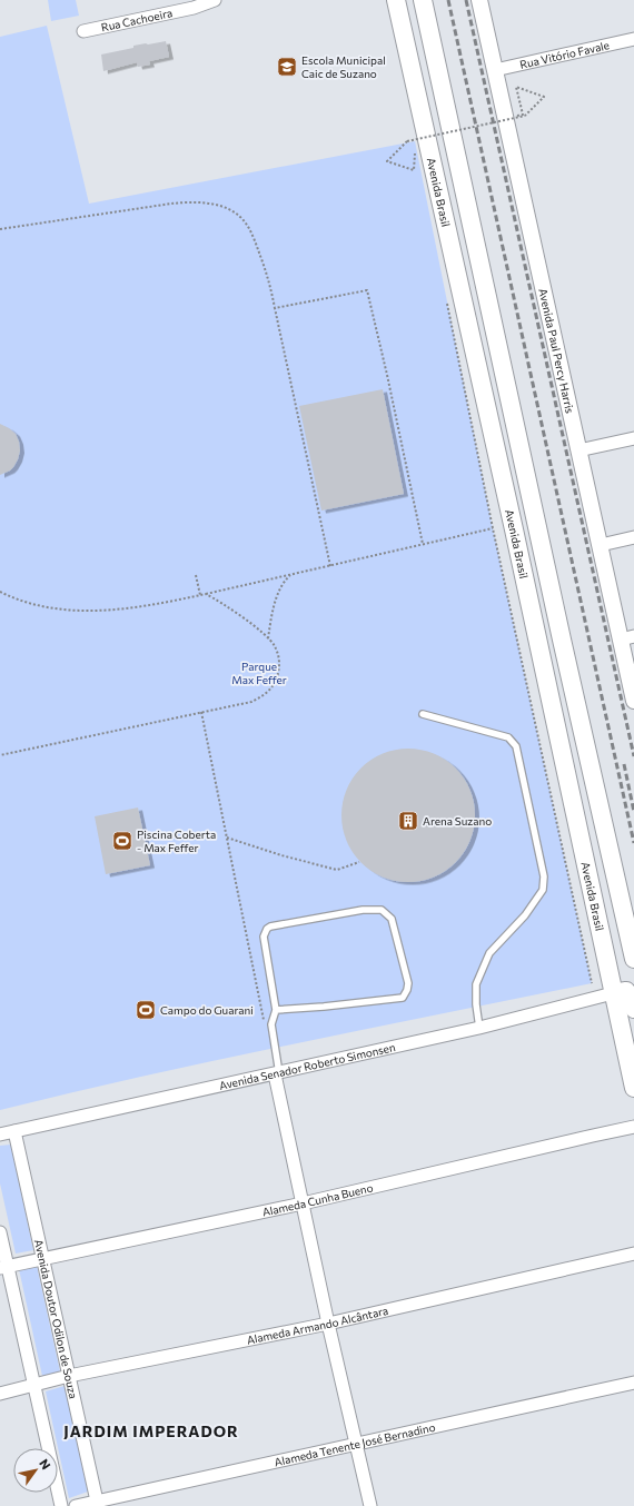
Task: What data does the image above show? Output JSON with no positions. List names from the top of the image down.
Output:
{
  "streets": {
    "main road": ["Avenida Brasil"],
    "street": [
      "Rua Cachoeira",
      "Rua Vitório Favale",
      "Avenida Paul Percy Harris",
      "Avenida Senador Roberto Simonsen",
      "Alameda Cunha Bueno",
      "Avenida Doutor Odilon de Souza",
      "Alameda Armando Alcântara",
      "Alameda Tenente José Bernadino"
    ]
  },
  "crossings": [
    ["Rua Vitório Favale", "Avenida Paul Percy Harris"],
    ["Avenida Brasil", "Avenida Senador Roberto Simonsen"],
    ["Avenida Senador Roberto Simonsen", "Avenida Doutor Odilon de Souza"],
    ["Alameda Cunha Bueno", "Avenida Doutor Odilon de Souza"],
    ["Avenida Doutor Odilon de Souza", "Alameda Armando Alcântara"],
    ["Avenida Doutor Odilon de Souza", "Alameda Tenente José Bernadino"]
  ],
  "districts": ["JARDIM IMPERADOR"],
  "parks": ["Parque Max Feffer"],
  "places": {
    "school or university": ["Escola Municipal Caic de Suzano"],
    "building": ["Arena Suzano"],
    "sports": ["Piscina Coberta - Max Feffer", "Campo do Guarani"]
  },
  "north": "top right"
}
